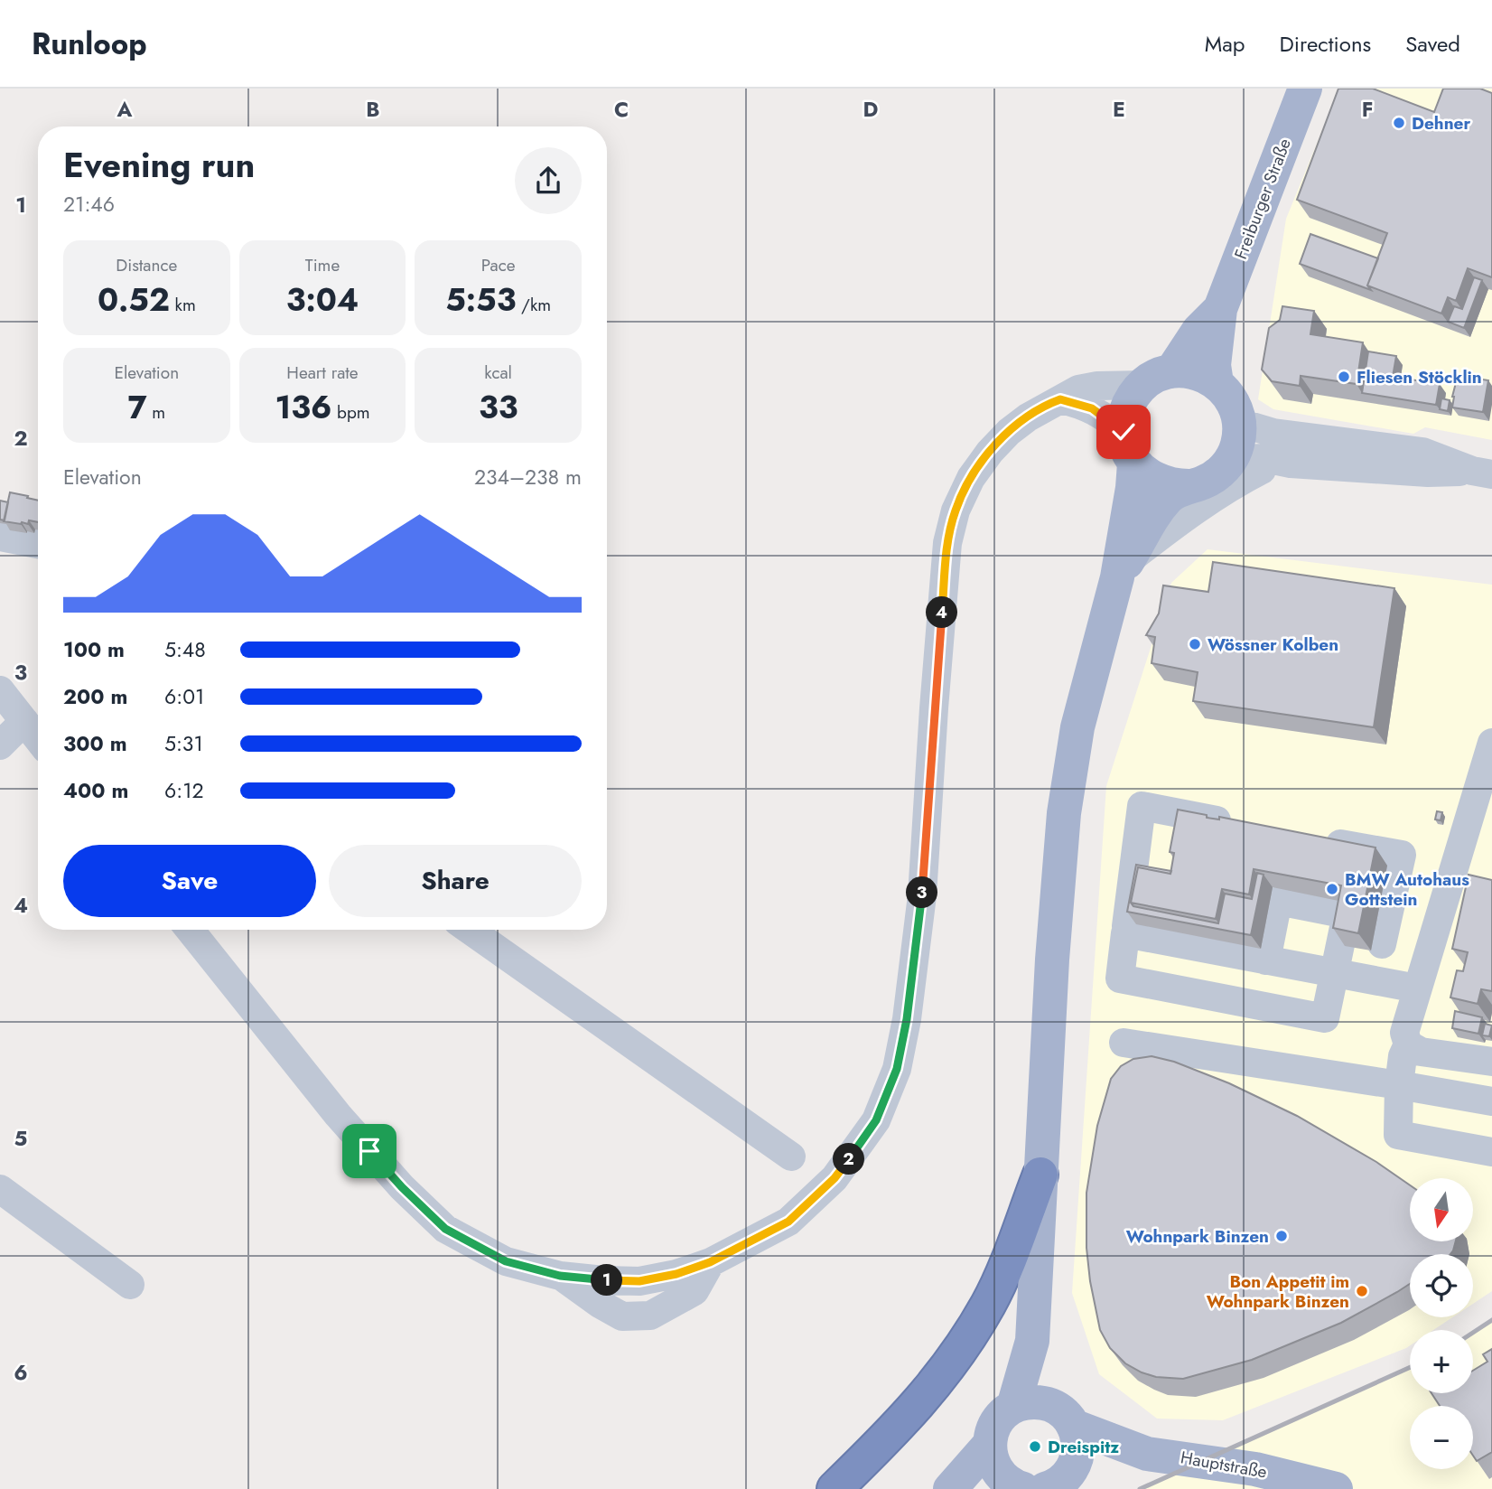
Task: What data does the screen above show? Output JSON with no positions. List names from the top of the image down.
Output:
{
  "streets": {
    "main road": ["Freiburger Straße", "Hauptstraße"]
  },
  "places": [
    "Dehner",
    "Fliesen Stöcklin",
    "Wössner Kolben",
    "BMW Autohaus Gottstein",
    "Wohnpark Binzen",
    "Bon Appetit im Wohnpark Binzen",
    "Dreispitz"
  ],
  "north": "bottom",
  "page": {
    "header": "Runloop",
    "nav": ["Map", "Directions", "Saved"],
    "heading": ["Evening run", "21:46"],
    "stats": [
      ["Distance", "0.52 km"],
      ["Time", "3:04"],
      ["Pace", "5:53 /km"],
      ["Elevation", "7 m"],
      ["Heart rate", "136 bpm"],
      ["kcal", "33"]
    ],
    "chart": ["Elevation", "234–238 m"],
    "pins": [
      "4",
      "3",
      "2",
      "1"
    ],
    "list": [
      {
        "name": "100 m",
        "note": "5:48"
      },
      {
        "name": "200 m",
        "note": "6:01"
      },
      {
        "name": "300 m",
        "note": "5:31"
      },
      {
        "name": "400 m",
        "note": "6:12"
      }
    ],
    "buttons": ["Save", "Share"],
    "map_buttons": ["+", "−"]
  },
  "grid": {
    "columns": [
      "A",
      "B",
      "C",
      "D",
      "E",
      "F"
    ],
    "rows": [
      "1",
      "2",
      "3",
      "4",
      "5",
      "6"
    ]
  }
}
